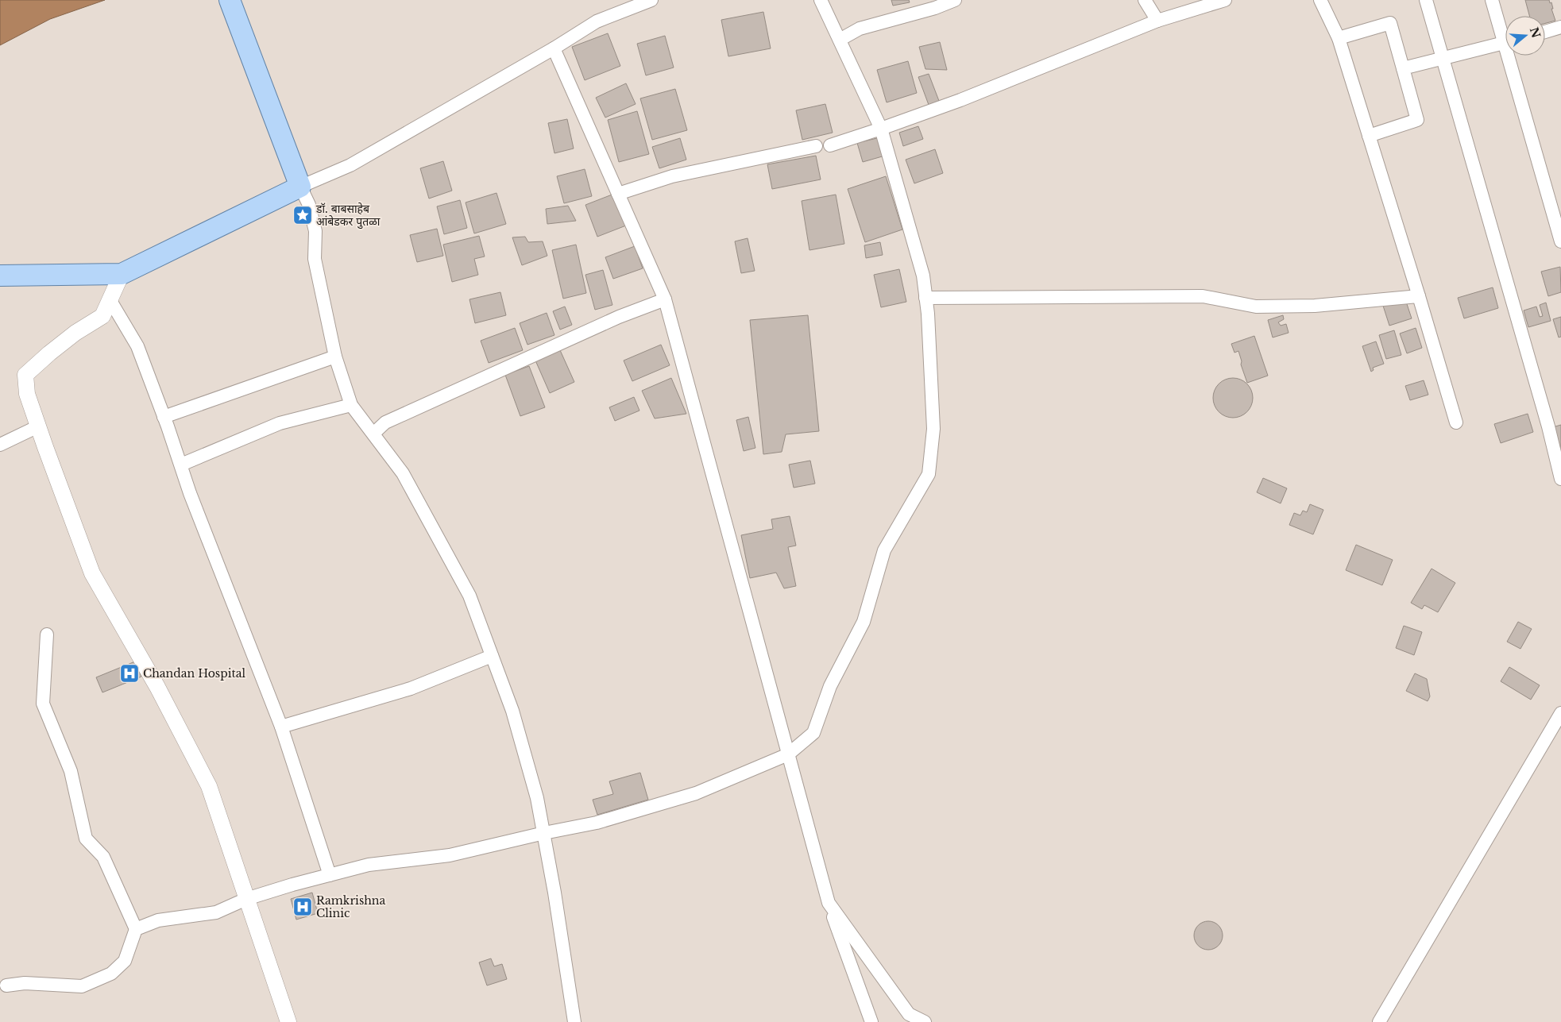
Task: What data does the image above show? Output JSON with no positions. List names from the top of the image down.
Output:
{
  "places": {
    "place": ["डॉ. बाबसाहेब आंबेडकर पुतळा"],
    "hospital": ["Chandan Hospital", "Ramkrishna Clinic"]
  },
  "north": "right"
}
